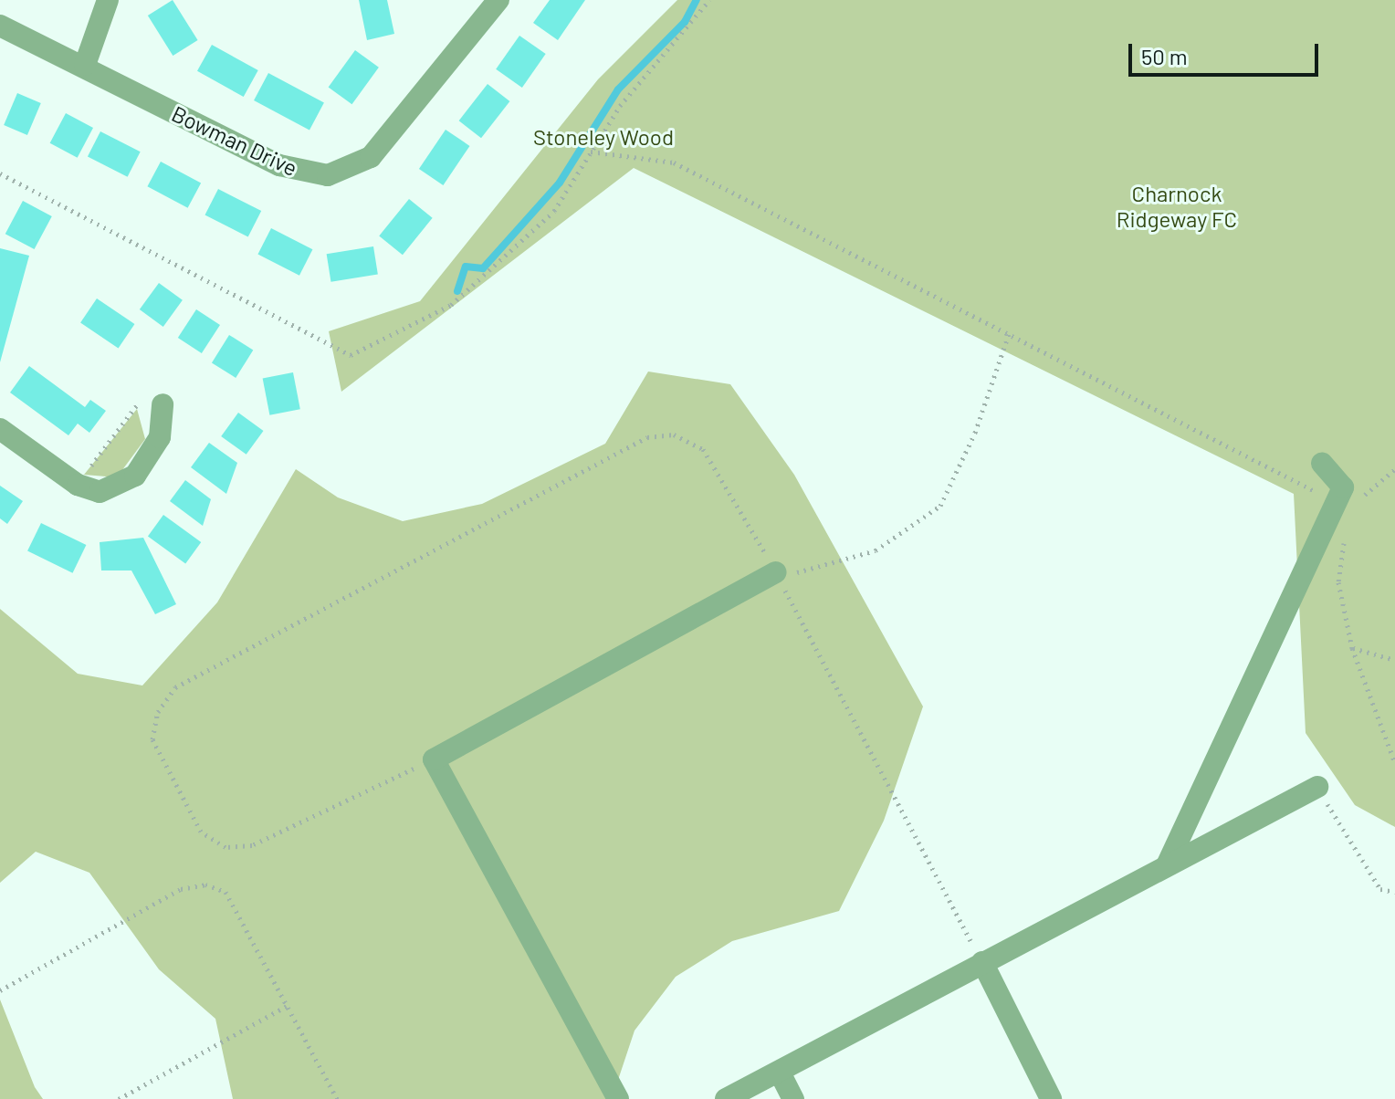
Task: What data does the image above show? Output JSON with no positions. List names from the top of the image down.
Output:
{
  "streets": {
    "street": ["Bowman Drive"]
  },
  "parks": ["Stoneley Wood", "Charnock Ridgeway FC"],
  "scale_bar": "50 m"
}
